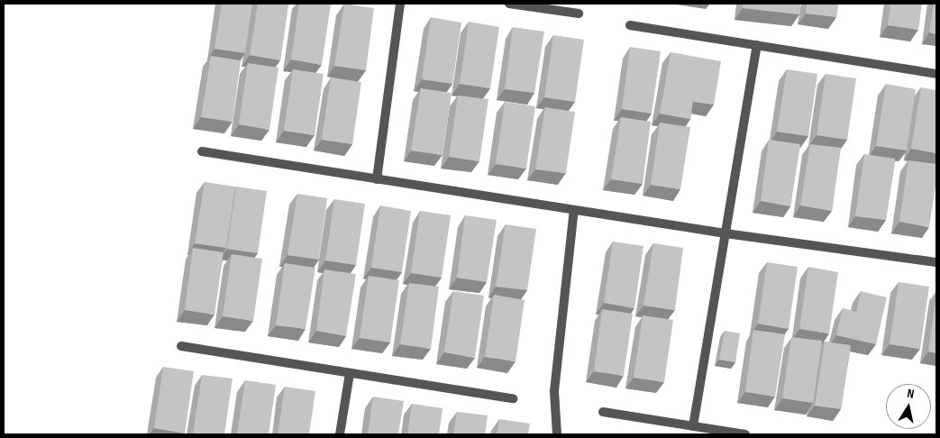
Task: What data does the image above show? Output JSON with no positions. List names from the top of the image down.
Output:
{
  "north": "top"
}
